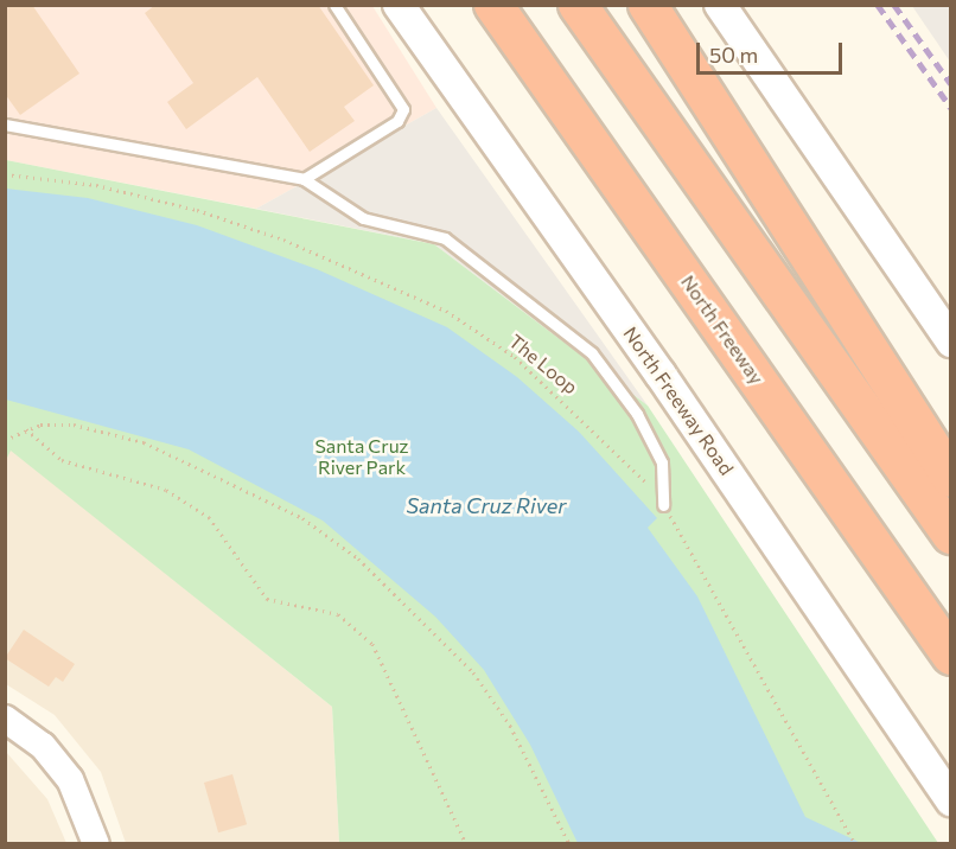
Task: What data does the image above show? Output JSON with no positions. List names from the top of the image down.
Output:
{
  "streets": {
    "highway": ["North Freeway"],
    "main road": ["North Freeway Road"],
    "path": ["The Loop"]
  },
  "water": ["Santa Cruz River"],
  "parks": ["Santa Cruz River Park"],
  "scale_bar": "50 m"
}
